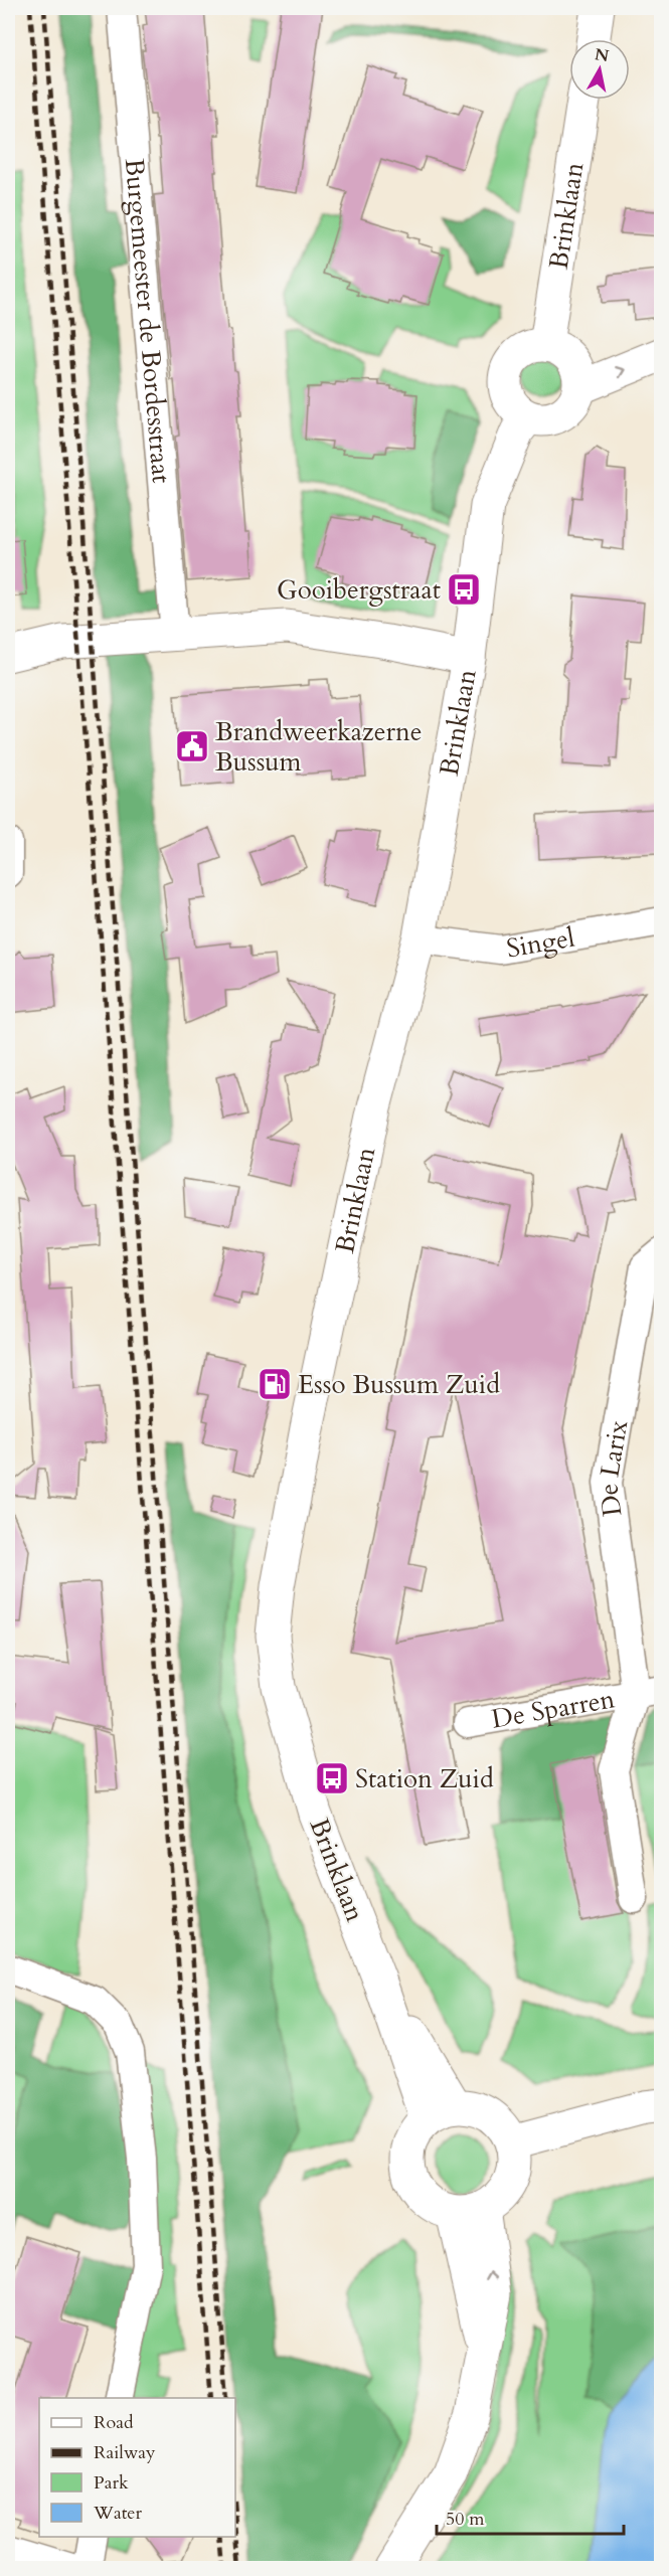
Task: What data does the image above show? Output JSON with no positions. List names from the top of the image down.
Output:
{
  "streets": {
    "main road": ["Brinklaan"],
    "street": [
      "Burgemeester de Bordesstraat",
      "Singel",
      "De Larix",
      "De Sparren"
    ]
  },
  "crossings": [
    ["Brinklaan", "Singel"],
    ["De Larix", "De Sparren"]
  ],
  "places": {
    "bus stop": ["Gooibergstraat", "Station Zuid"],
    "public building": ["Brandweerkazerne Bussum"],
    "fuel station": ["Esso Bussum Zuid"]
  },
  "legend": [
    "Road",
    "Railway",
    "Park",
    "Water"
  ],
  "scale_bar": "50 m",
  "north": "top"
}
